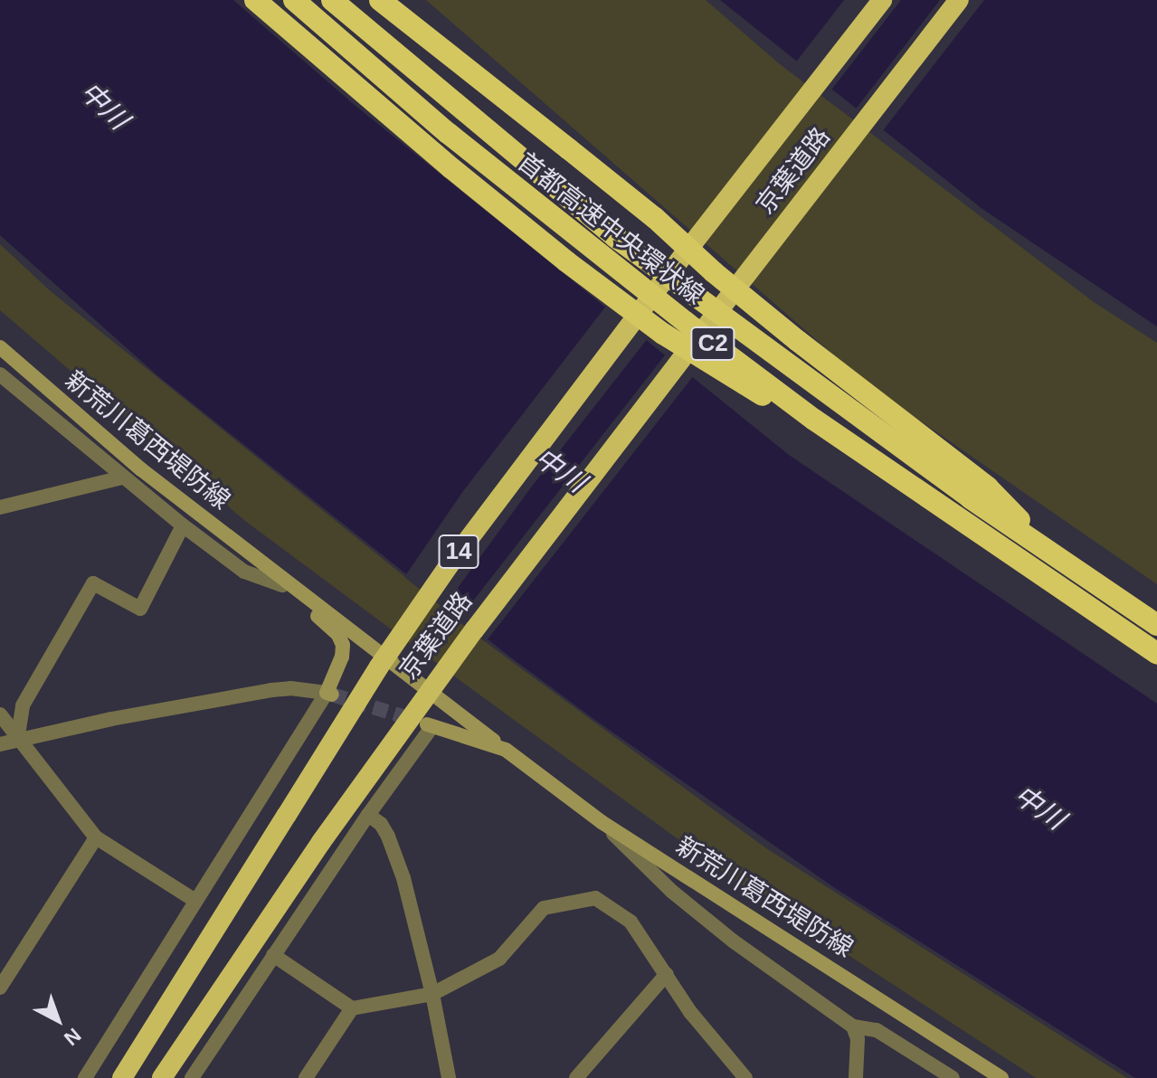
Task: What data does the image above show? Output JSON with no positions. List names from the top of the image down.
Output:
{
  "streets": {
    "highway": [
      "京葉道路",
      "首都高速中央環状線",
      "C2",
      "14"
    ],
    "main road": ["新荒川葛西堤防線"]
  },
  "water": ["中川"],
  "north": "bottom right"
}
